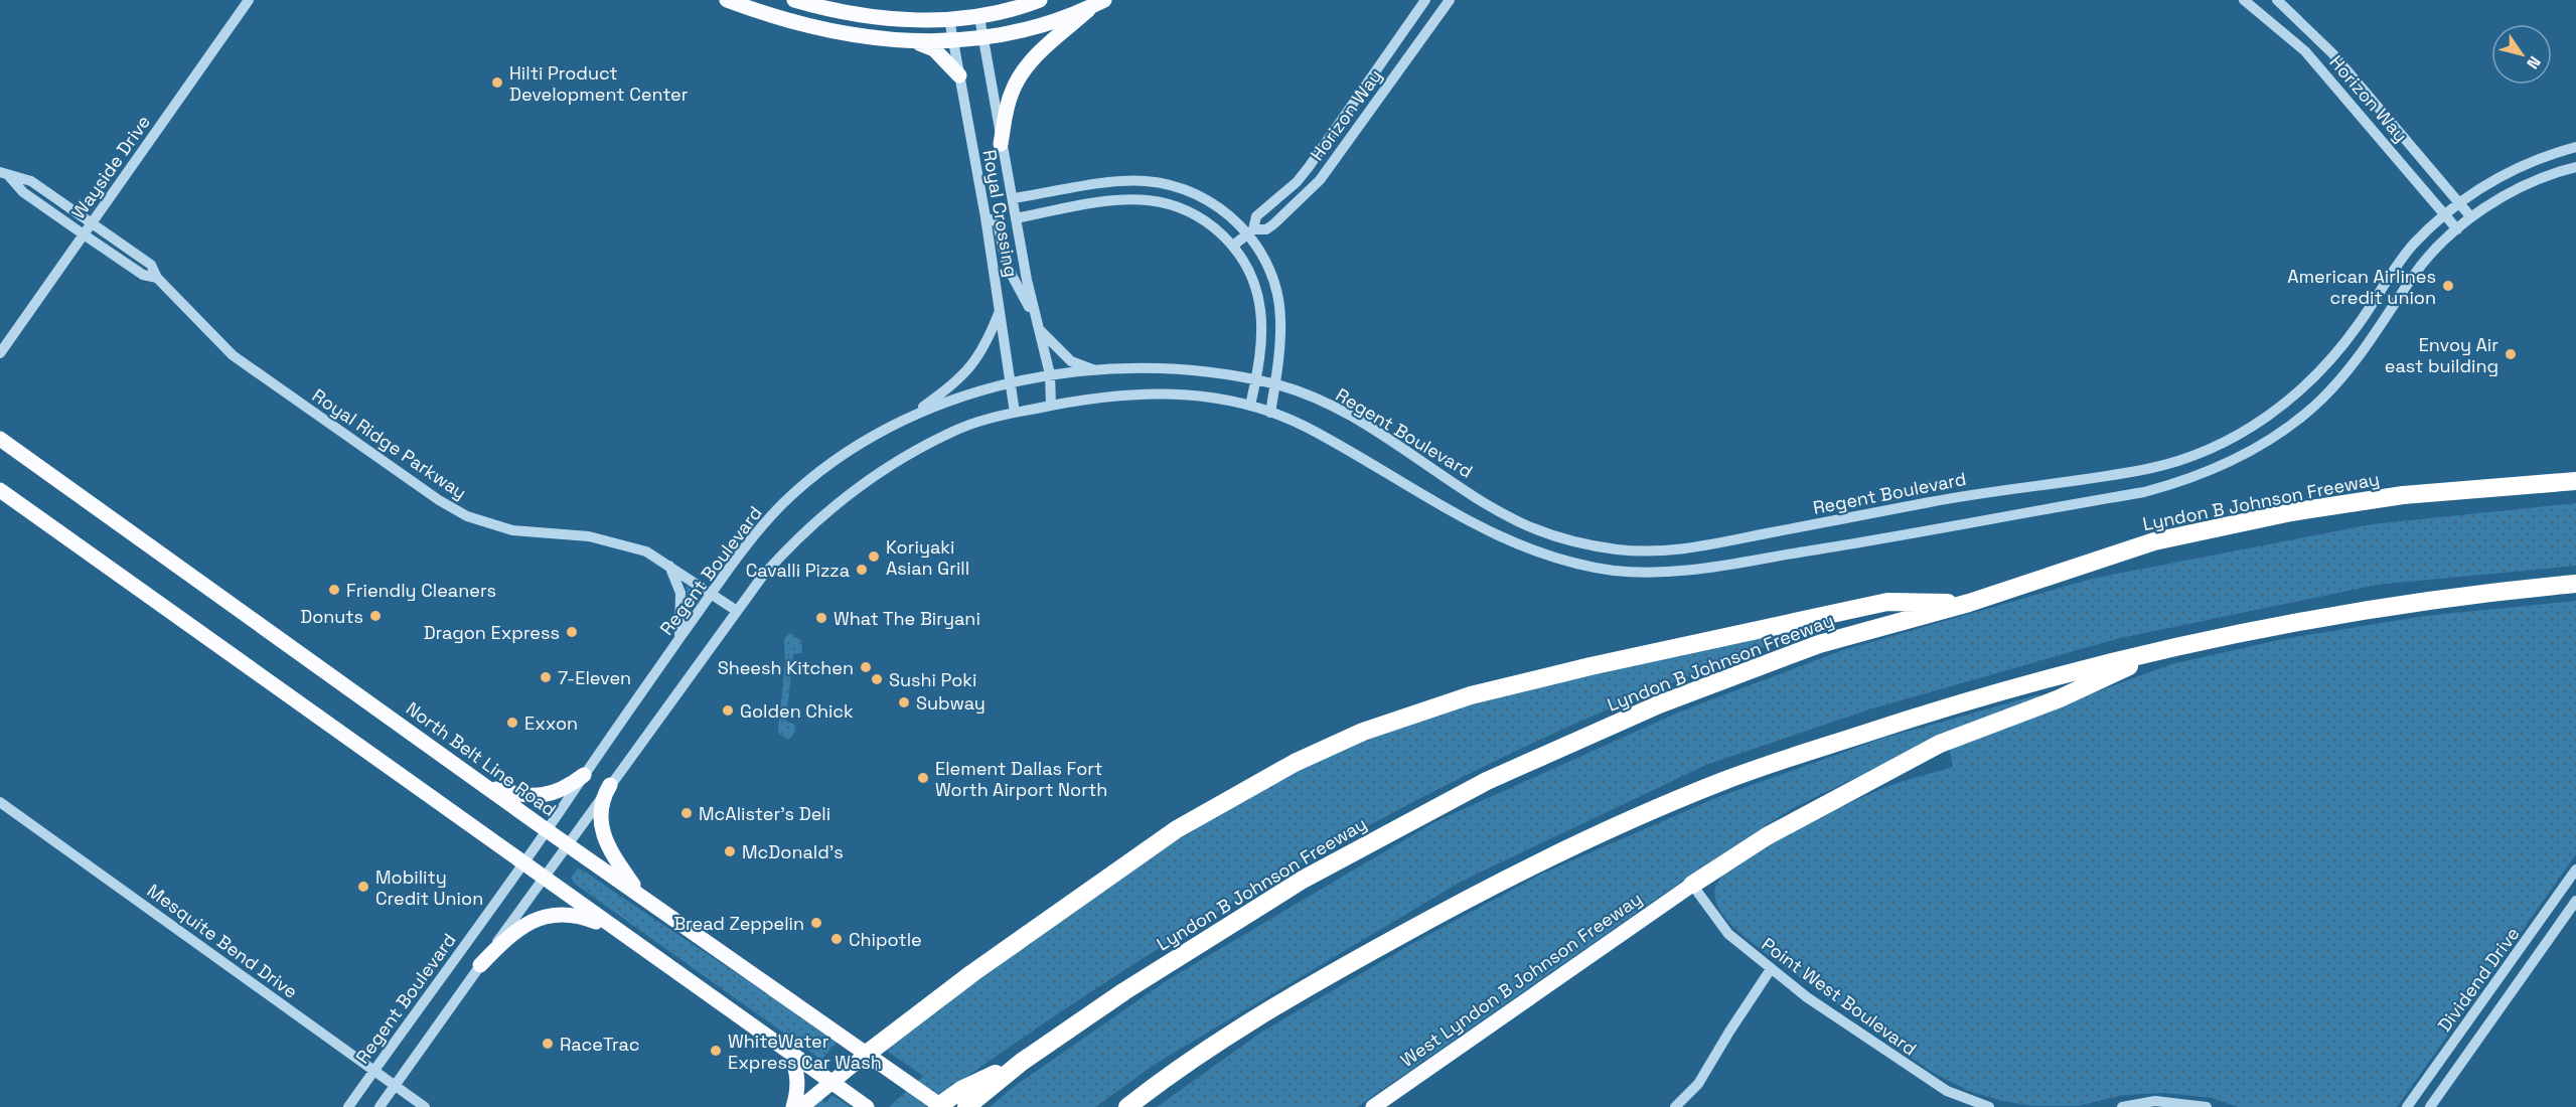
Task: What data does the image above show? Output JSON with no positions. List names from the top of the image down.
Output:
{
  "streets": {
    "highway": ["Lyndon B Johnson Freeway"],
    "main road": ["North Belt Line Road", "West Lyndon B Johnson Freeway"],
    "street": [
      "Horizon Way",
      "Wayside Drive",
      "Royal Crossing",
      "Regent Boulevard",
      "Royal Ridge Parkway",
      "Mesquite Bend Drive",
      "Dividend Drive",
      "Point West Boulevard"
    ]
  },
  "crossings": [
    ["Horizon Way", "Regent Boulevard"],
    ["Wayside Drive", "Royal Ridge Parkway"],
    ["Royal Crossing", "Regent Boulevard"],
    ["Regent Boulevard", "Royal Ridge Parkway"],
    ["Regent Boulevard", "North Belt Line Road"],
    ["Regent Boulevard", "Mesquite Bend Drive"],
    ["West Lyndon B Johnson Freeway", "Point West Boulevard"]
  ],
  "places": [
    "Hilti Product Development Center",
    "American Airlines credit union",
    "Envoy Air east building",
    "Koriyaki Asian Grill",
    "Cavalli Pizza",
    "Friendly Cleaners",
    "Donuts",
    "What The Biryani",
    "Dragon Express",
    "Sheesh Kitchen",
    "7-Eleven",
    "Sushi Poki",
    "Subway",
    "Golden Chick",
    "Exxon",
    "Element Dallas Fort Worth Airport North",
    "McAlister's Deli",
    "McDonald's",
    "Mobility Credit Union",
    "Bread Zeppelin",
    "Chipotle",
    "RaceTrac",
    "WhiteWater Express Car Wash"
  ],
  "north": "bottom right"
}
